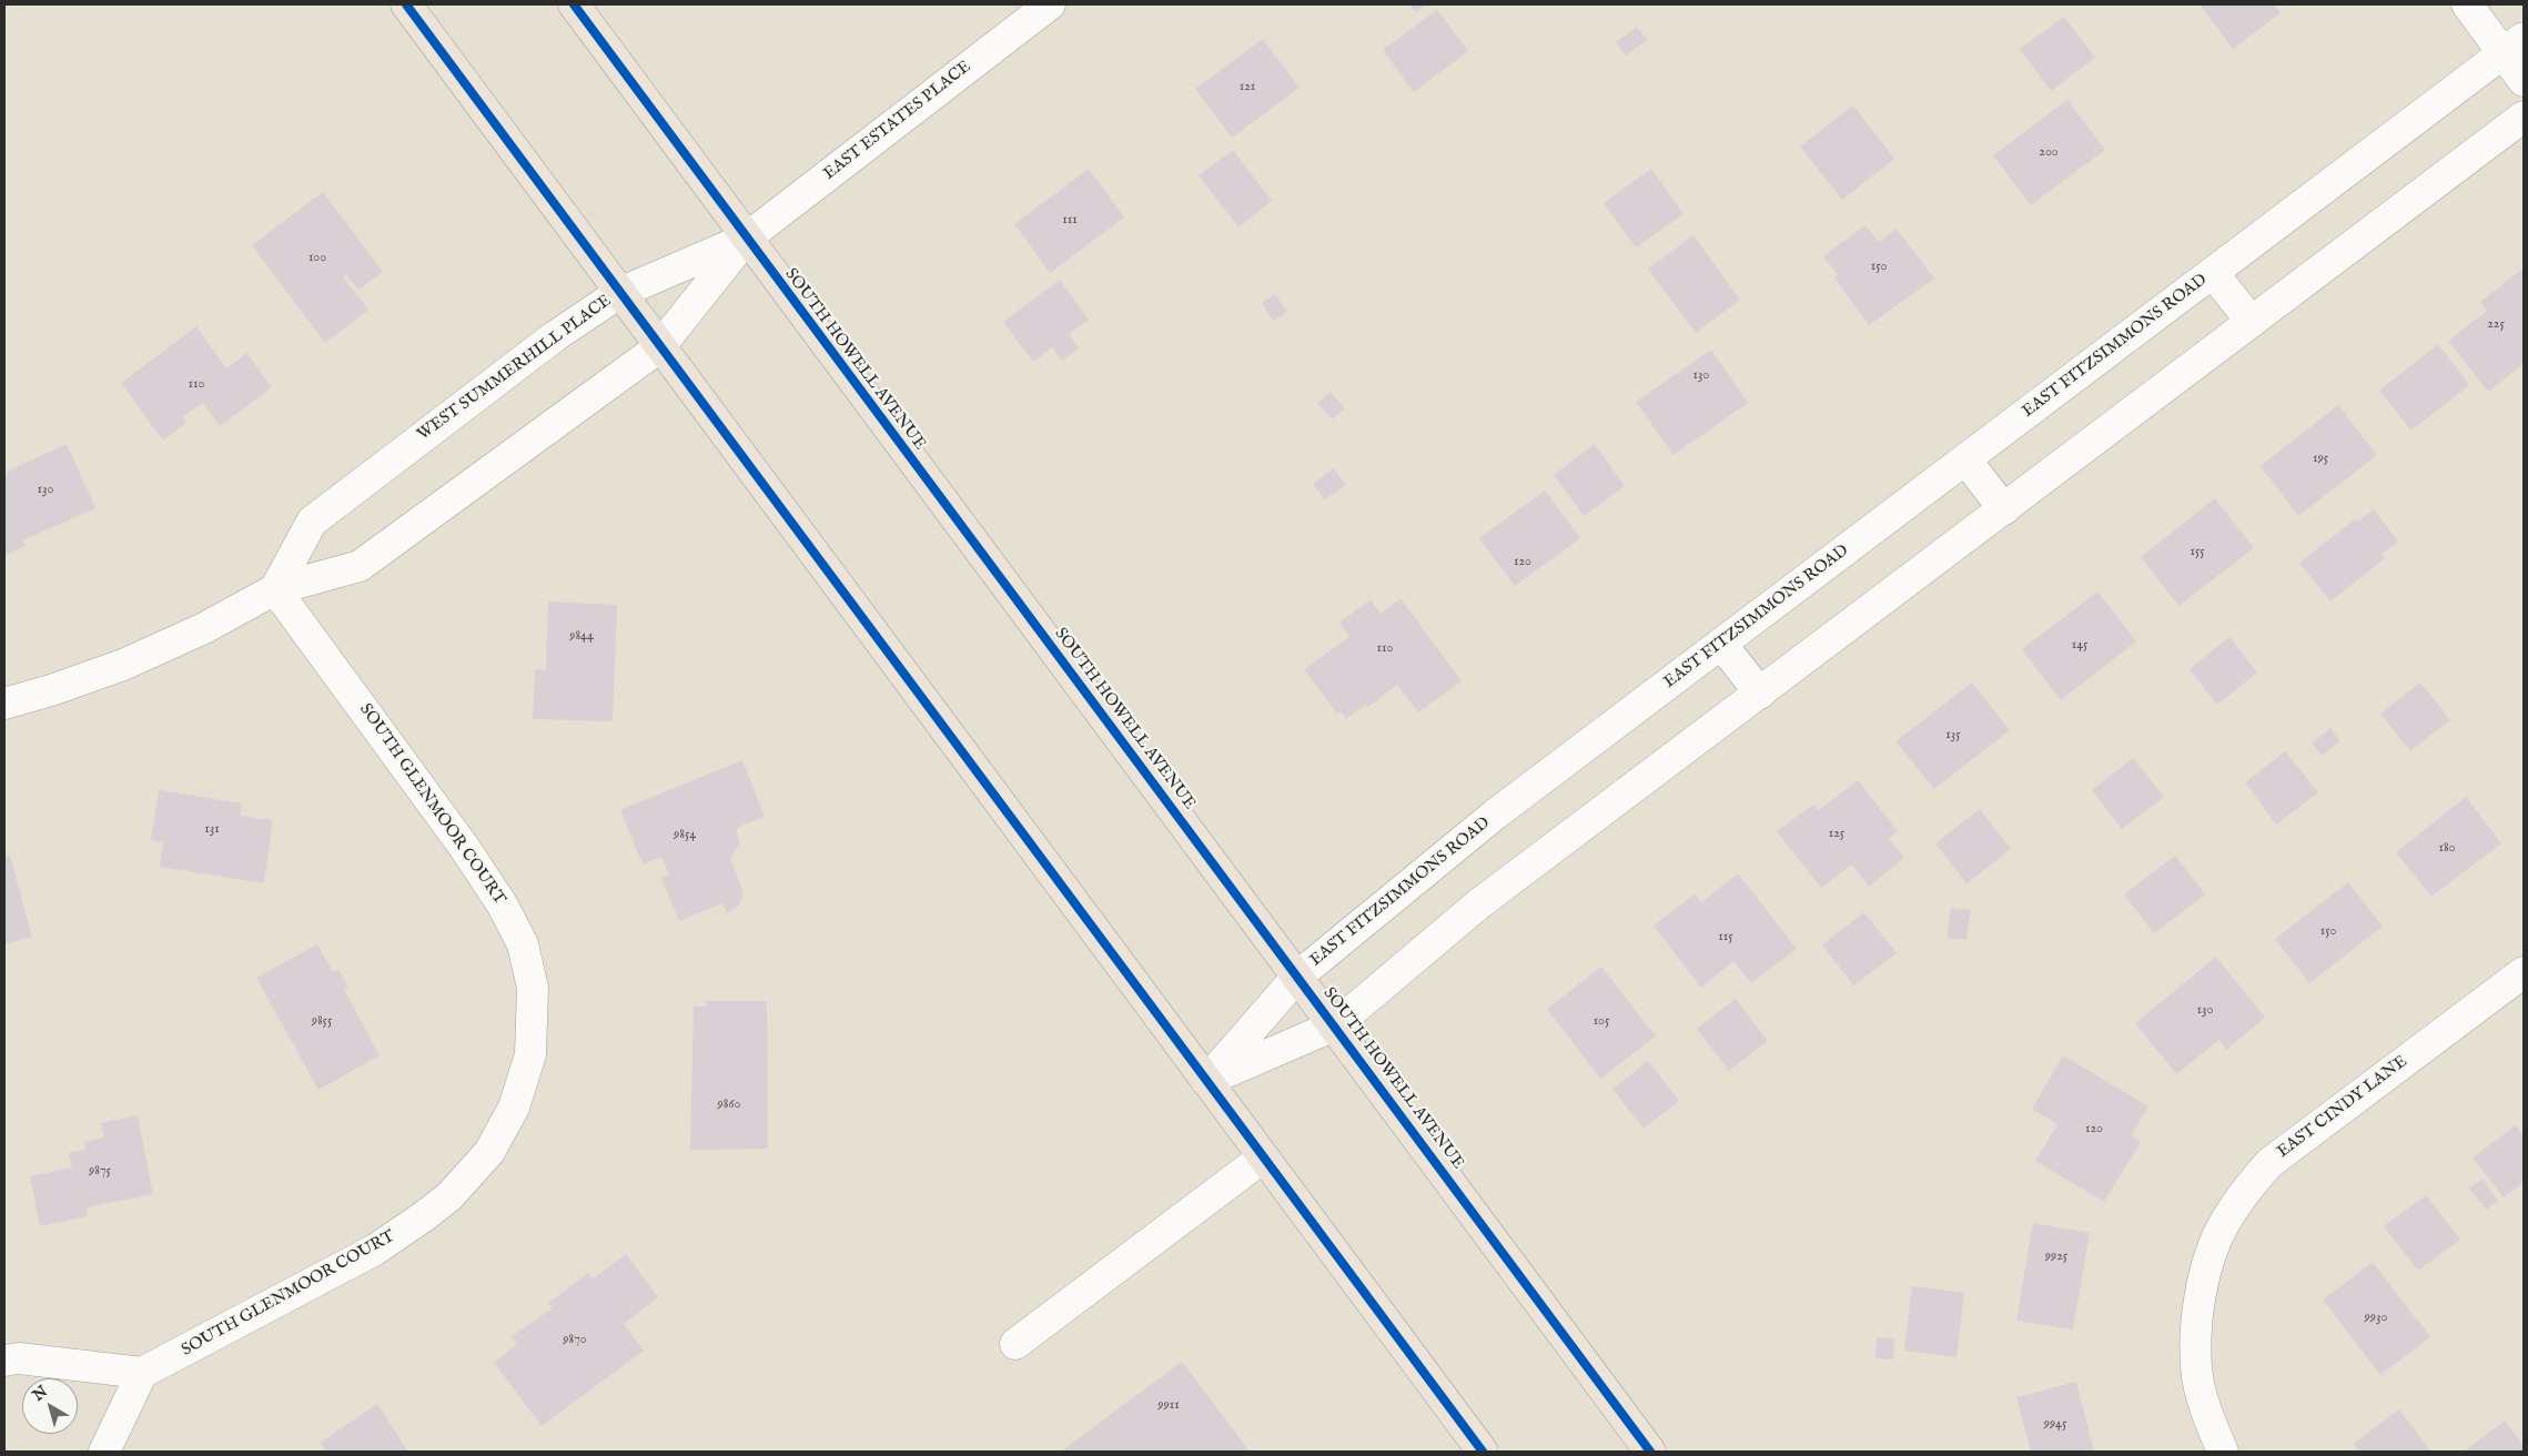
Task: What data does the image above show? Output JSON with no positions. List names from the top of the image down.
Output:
{
  "streets": {
    "main road": ["SOUTH HOWELL AVENUE"],
    "street": [
      "EAST ESTATES PLACE",
      "EAST FITZSIMMONS ROAD",
      "WEST SUMMERHILL PLACE",
      "SOUTH GLENMOOR COURT",
      "EAST CINDY LANE"
    ]
  },
  "crossings": [
    ["EAST ESTATES PLACE", "SOUTH HOWELL AVENUE"],
    ["EAST ESTATES PLACE", "WEST SUMMERHILL PLACE"],
    ["EAST FITZSIMMONS ROAD", "SOUTH HOWELL AVENUE"],
    ["SOUTH HOWELL AVENUE", "WEST SUMMERHILL PLACE"],
    ["WEST SUMMERHILL PLACE", "SOUTH GLENMOOR COURT"]
  ],
  "house_numbers": [
    "121",
    "200",
    "111",
    "100",
    "150",
    "225",
    "130",
    "110",
    "195",
    "130",
    "155",
    "120",
    "9844",
    "145",
    "110",
    "135",
    "131",
    "125",
    "9854",
    "180",
    "150",
    "115",
    "130",
    "9855",
    "105",
    "9860",
    "120",
    "9875",
    "9925",
    "9930",
    "9870",
    "9911",
    "9945"
  ],
  "north": "top left"
}
